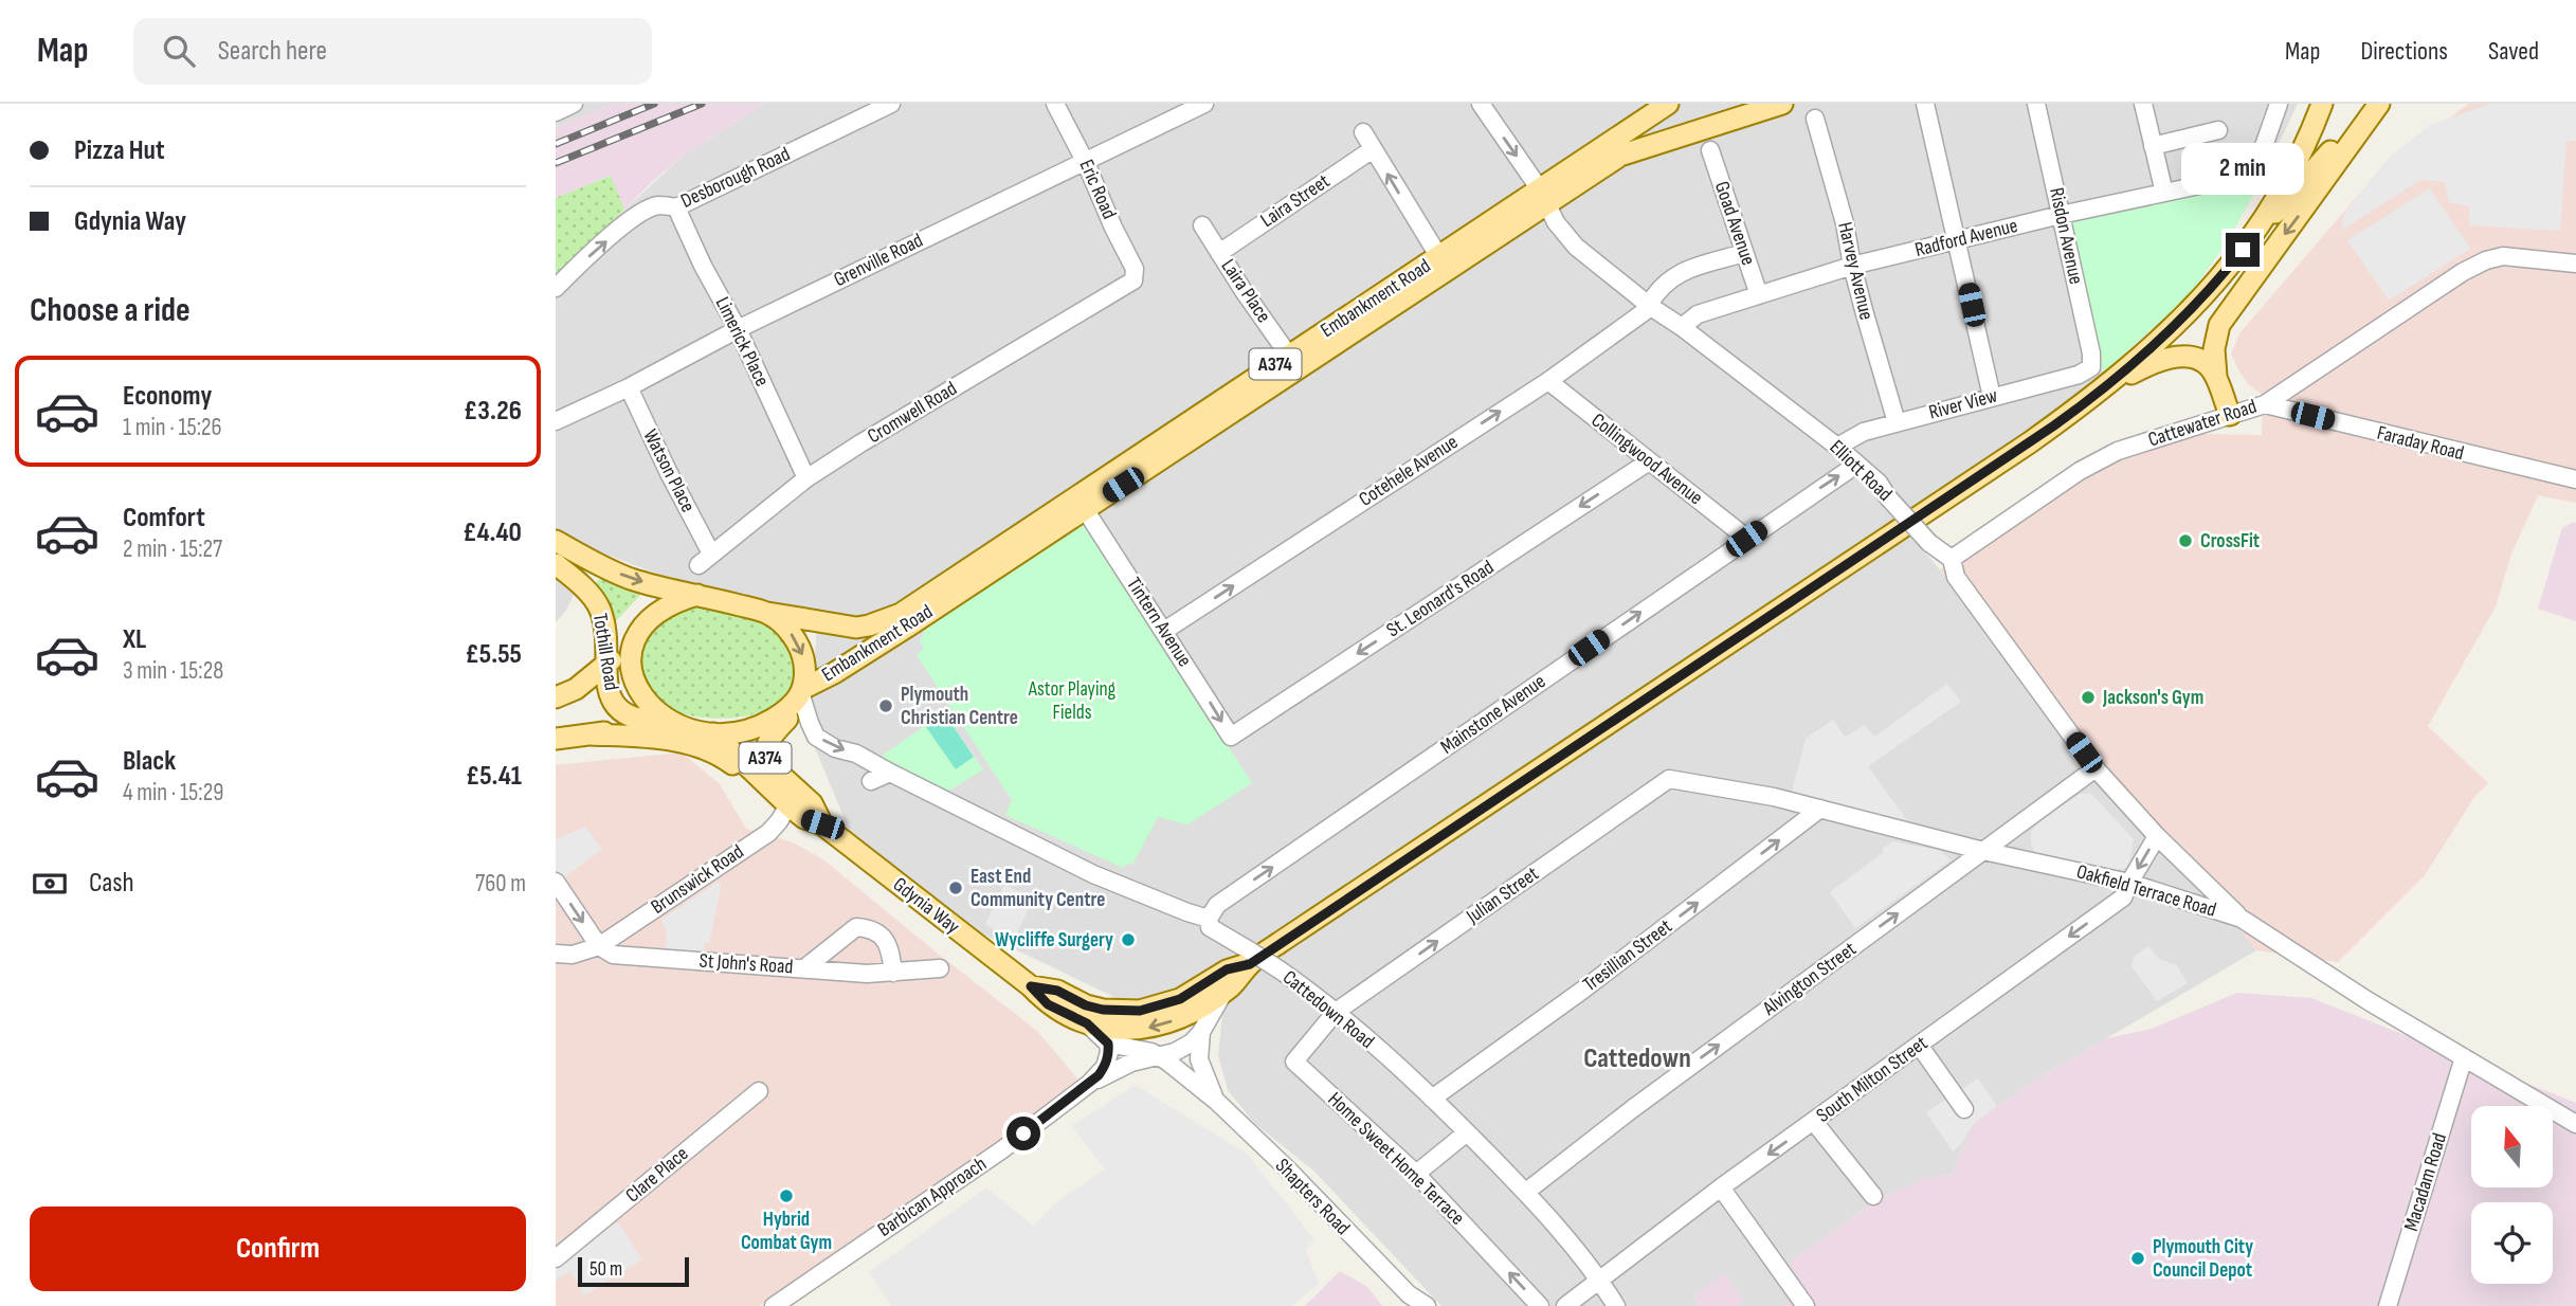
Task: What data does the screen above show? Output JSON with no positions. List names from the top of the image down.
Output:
{
  "streets": {
    "main road": [
      "Embankment Road",
      "A374",
      "Tothill Road",
      "Gdynia Way"
    ],
    "street": [
      "Desborough Road",
      "Eric Road",
      "Laira Street",
      "Goad Avenue",
      "Risdon Avenue",
      "Radford Avenue",
      "Grenville Road",
      "Harvey Avenue",
      "Laira Place",
      "Limerick Place",
      "River View",
      "Cromwell Road",
      "Cattewater Road",
      "Faraday Road",
      "Collingwood Avenue",
      "Watson Place",
      "Cotehele Avenue",
      "Elliott Road",
      "St. Leonard's Road",
      "Tintern Avenue",
      "Mainstone Avenue",
      "Brunswick Road",
      "Oakfield Terrace Road",
      "Julian Street",
      "Tresillian Street",
      "St John's Road",
      "Alvington Street",
      "Cattedown Road",
      "South Milton Street",
      "Home Sweet Home Terrace",
      "Clare Place",
      "Macadam Road",
      "Barbican Approach",
      "Shapters Road"
    ]
  },
  "crossings": [
    ["Desborough Road", "Limerick Place"],
    ["Eric Road", "Grenville Road"],
    ["Eric Road", "Cromwell Road"],
    ["Laira Street", "Laira Place"],
    ["Goad Avenue", "Radford Avenue"],
    ["Goad Avenue", "Cotehele Avenue"],
    ["Risdon Avenue", "Radford Avenue"],
    ["Risdon Avenue", "River View"],
    ["Radford Avenue", "Harvey Avenue"],
    ["Radford Avenue", "Elliott Road"],
    ["Grenville Road", "Limerick Place"],
    ["Grenville Road", "Watson Place"],
    ["Harvey Avenue", "River View"],
    ["Laira Place", "Embankment Road"],
    ["Embankment Road", "A374"],
    ["Embankment Road", "Elliott Road"],
    ["Embankment Road", "Tintern Avenue"],
    ["Embankment Road", "Tothill Road"],
    ["Embankment Road", "Gdynia Way"],
    ["Embankment Road", "Cattedown Road"],
    ["Limerick Place", "Cromwell Road"],
    ["A374", "Tothill Road"],
    ["A374", "Gdynia Way"],
    ["A374", "Cattedown Road"],
    ["River View", "Elliott Road"],
    ["Cromwell Road", "Watson Place"],
    ["Cattewater Road", "Faraday Road"],
    ["Cattewater Road", "Elliott Road"],
    ["Collingwood Avenue", "Cotehele Avenue"],
    ["Collingwood Avenue", "St. Leonard's Road"],
    ["Collingwood Avenue", "Mainstone Avenue"],
    ["Cotehele Avenue", "Elliott Road"],
    ["Cotehele Avenue", "Tintern Avenue"],
    ["Elliott Road", "Mainstone Avenue"],
    ["St. Leonard's Road", "Tintern Avenue"],
    ["Tothill Road", "Gdynia Way"],
    ["Tothill Road", "Cattedown Road"],
    ["Mainstone Avenue", "Cattedown Road"],
    ["Brunswick Road", "Gdynia Way"],
    ["Brunswick Road", "St John's Road"],
    ["Oakfield Terrace Road", "Julian Street"],
    ["Oakfield Terrace Road", "Tresillian Street"],
    ["Oakfield Terrace Road", "Alvington Street"],
    ["Oakfield Terrace Road", "South Milton Street"],
    ["Oakfield Terrace Road", "Macadam Road"],
    ["Julian Street", "Cattedown Road"],
    ["Julian Street", "Home Sweet Home Terrace"],
    ["Gdynia Way", "Cattedown Road"],
    ["Gdynia Way", "Barbican Approach"],
    ["Tresillian Street", "Cattedown Road"],
    ["Alvington Street", "Cattedown Road"],
    ["Cattedown Road", "South Milton Street"],
    ["Cattedown Road", "Home Sweet Home Terrace"],
    ["Barbican Approach", "Shapters Road"]
  ],
  "one_way": [
    "Desborough Road",
    "Cotehele Avenue",
    "St. Leonard's Road",
    "Tintern Avenue",
    "Mainstone Avenue",
    "Julian Street",
    "Tresillian Street",
    "Alvington Street",
    "South Milton Street",
    "Home Sweet Home Terrace"
  ],
  "districts": ["Cattedown"],
  "parks": ["Astor Playing Fields"],
  "places": [
    "CrossFit",
    "Jackson's Gym",
    "Plymouth Christian Centre",
    "East End Community Centre",
    "Wycliffe Surgery",
    "Hybrid Combat Gym",
    "Plymouth City Council Depot"
  ],
  "scale_bar": "50 m",
  "north": "top",
  "page": {
    "header": "Map",
    "search": "Search here",
    "nav": ["Map", "Directions", "Saved"],
    "banner": ["Pizza Hut", "Gdynia Way"],
    "bubble": "2 min",
    "heading": "Choose a ride",
    "list": [
      {
        "name": "Economy",
        "note": "1 min · 15:26",
        "value": "£3.26"
      },
      {
        "name": "Comfort",
        "note": "2 min · 15:27",
        "value": "£4.40"
      },
      {
        "name": "XL",
        "note": "3 min · 15:28",
        "value": "£5.55"
      },
      {
        "name": "Black",
        "note": "4 min · 15:29",
        "value": "£5.41"
      }
    ],
    "pay": ["Cash", "760 m"],
    "buttons": "Confirm",
    "scale": "50 m"
  }
}
